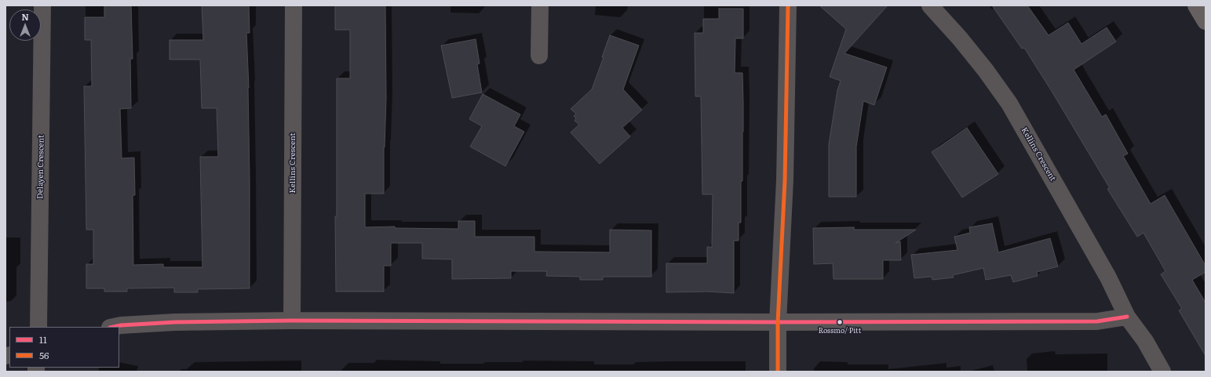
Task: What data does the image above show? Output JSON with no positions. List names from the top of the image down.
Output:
{
  "streets": {
    "street": ["Kellins Crescent", "Delayen Crescent"]
  },
  "places": ["Rossmo/ Pitt"],
  "lines": ["transit line 56", "transit line 11"],
  "legend": ["11", "56"],
  "north": "top"
}
